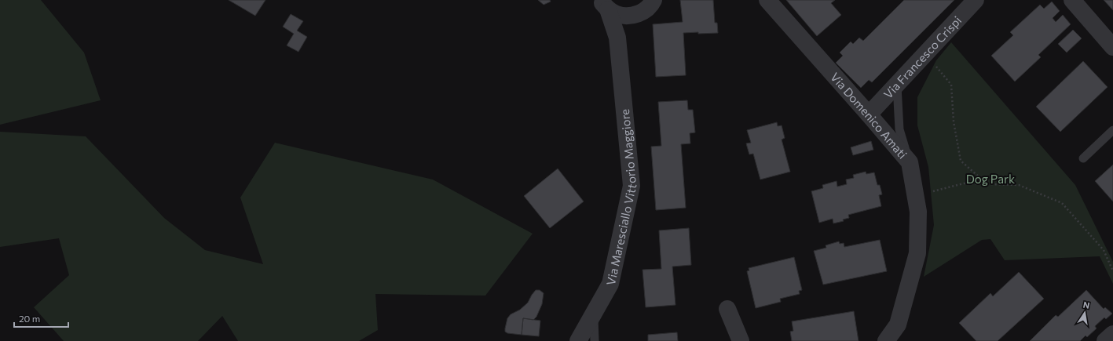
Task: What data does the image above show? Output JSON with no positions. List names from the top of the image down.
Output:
{
  "streets": {
    "street": ["Via Francesco Crispi", "Via Domenico Amati", "Via Maresciallo Vittorio Maggiore"]
  },
  "crossings": [
    ["Via Francesco Crispi", "Via Domenico Amati"]
  ],
  "parks": ["Dog Park"],
  "scale_bar": "20 m",
  "north": "top"
}
